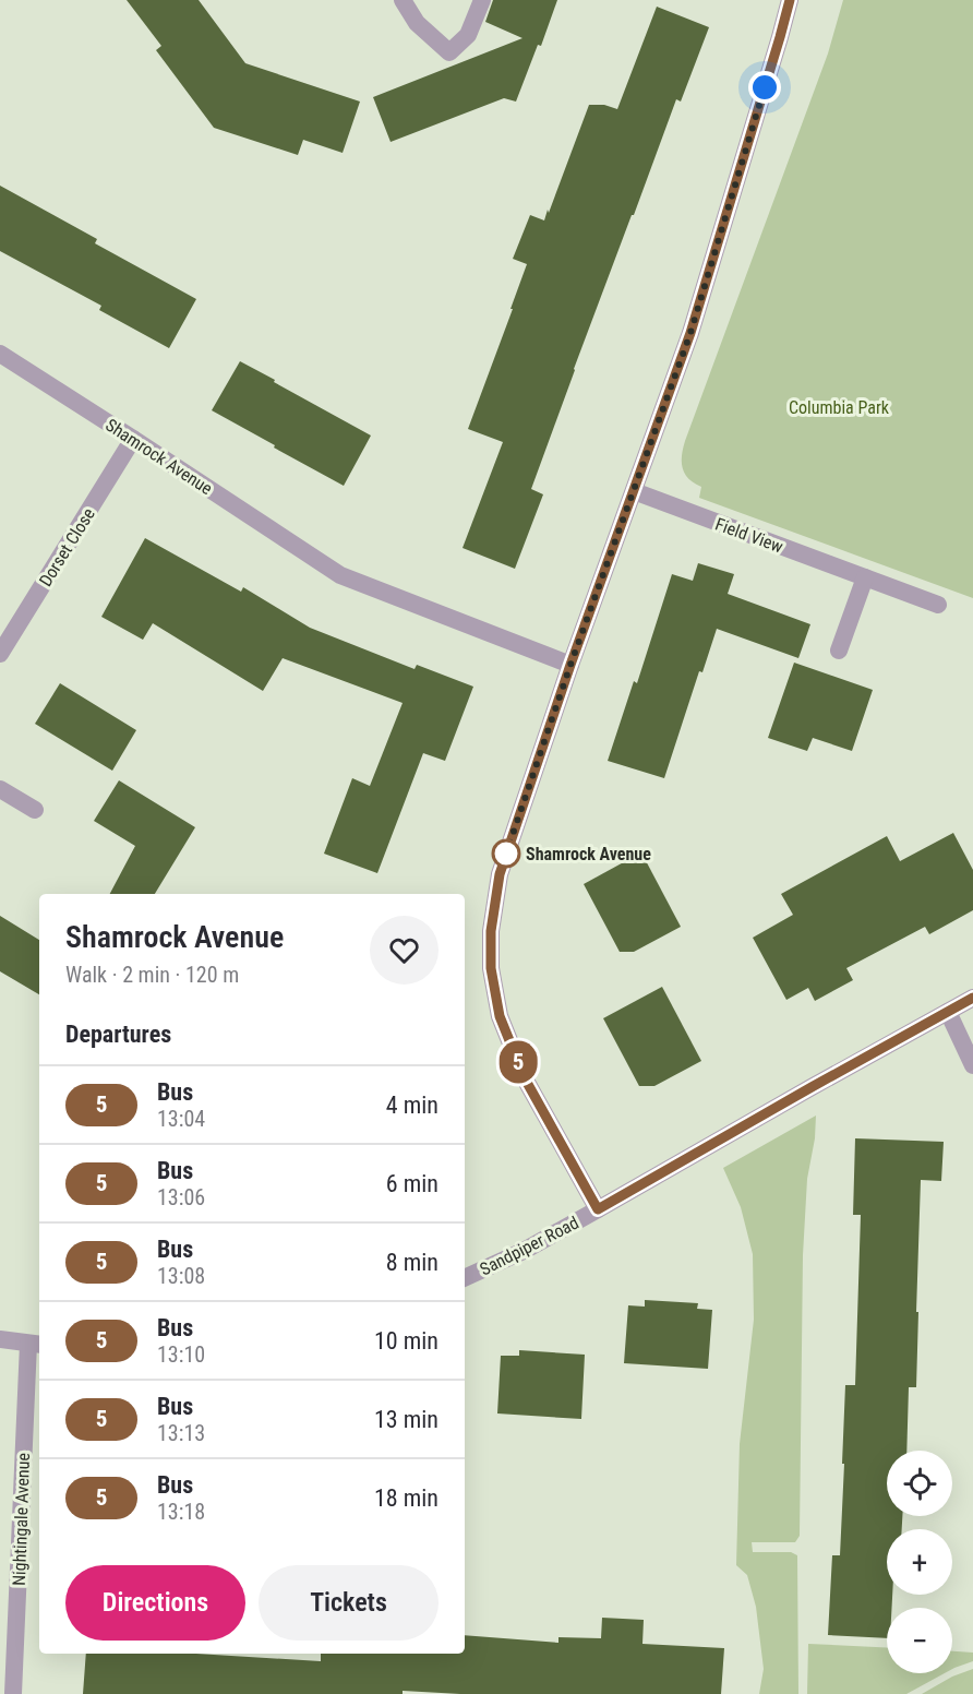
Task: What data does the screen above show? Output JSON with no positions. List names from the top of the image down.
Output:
{
  "streets": {
    "street": [
      "Shamrock Avenue",
      "Field View",
      "Dorset Close",
      "Sandpiper Road",
      "Nightingale Avenue"
    ]
  },
  "crossings": [
    ["Shamrock Avenue", "Dorset Close"]
  ],
  "parks": ["Columbia Park"],
  "places": ["Shamrock Avenue"],
  "lines": ["bus line 5"],
  "page": {
    "on_map": "5",
    "heading": [
      ["Shamrock Avenue", "Walk · 2 min · 120 m"],
      "Departures"
    ],
    "list": [
      {
        "mark": "5",
        "name": "Bus",
        "note": "13:04",
        "value": "4 min"
      },
      {
        "mark": "5",
        "name": "Bus",
        "note": "13:06",
        "value": "6 min"
      },
      {
        "mark": "5",
        "name": "Bus",
        "note": "13:08",
        "value": "8 min"
      },
      {
        "mark": "5",
        "name": "Bus",
        "note": "13:10",
        "value": "10 min"
      },
      {
        "mark": "5",
        "name": "Bus",
        "note": "13:13",
        "value": "13 min"
      },
      {
        "mark": "5",
        "name": "Bus",
        "note": "13:18",
        "value": "18 min"
      }
    ],
    "map_buttons": ["+", "−"],
    "buttons": ["Directions", "Tickets"]
  }
}
